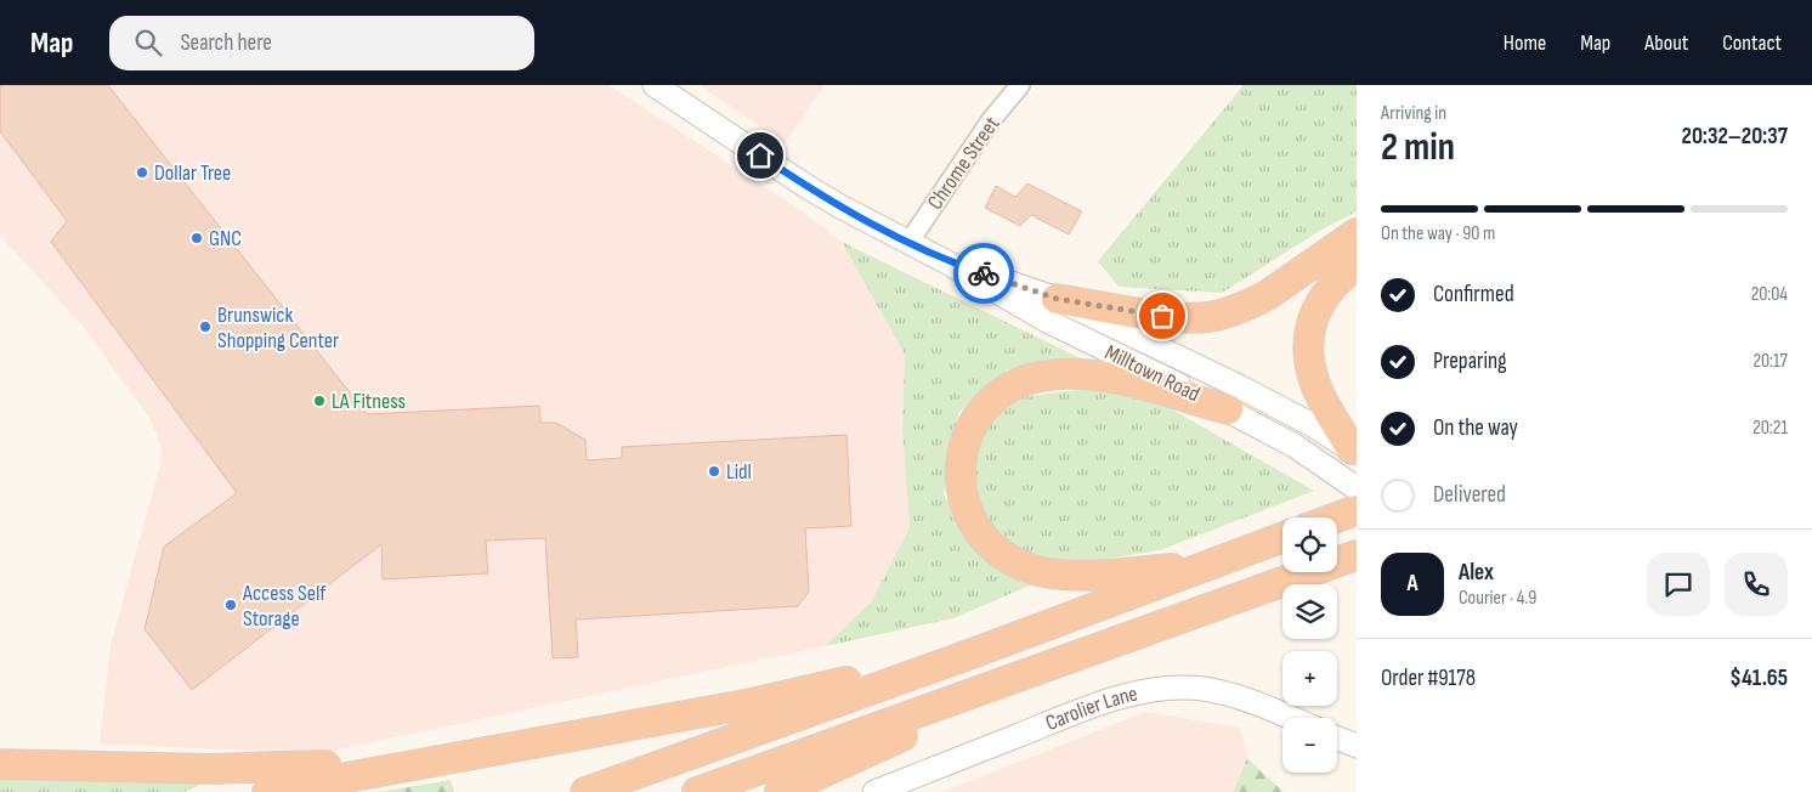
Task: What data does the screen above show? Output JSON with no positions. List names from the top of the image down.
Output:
{
  "streets": {
    "street": ["Chrome Street", "Milltown Road", "Carolier Lane"]
  },
  "crossings": [
    ["Chrome Street", "Milltown Road"]
  ],
  "places": [
    "Dollar Tree",
    "GNC",
    "Brunswick Shopping Center",
    "LA Fitness",
    "Lidl",
    "Access Self Storage"
  ],
  "page": {
    "header": "Map",
    "search": "Search here",
    "nav": [
      "Home",
      "Map",
      "About",
      "Contact"
    ],
    "heading": ["2 min", "Arriving in", "20:32–20:37"],
    "panel": [
      "Alex",
      "Courier · 4.9",
      "Order #9178",
      "$41.65"
    ],
    "bar": "On the way · 90 m",
    "list": [
      ["Confirmed", "20:04"],
      ["Preparing", "20:17"],
      ["On the way", "20:21"],
      "Delivered"
    ],
    "map_buttons": ["+", "−"],
    "round": "A"
  }
}
